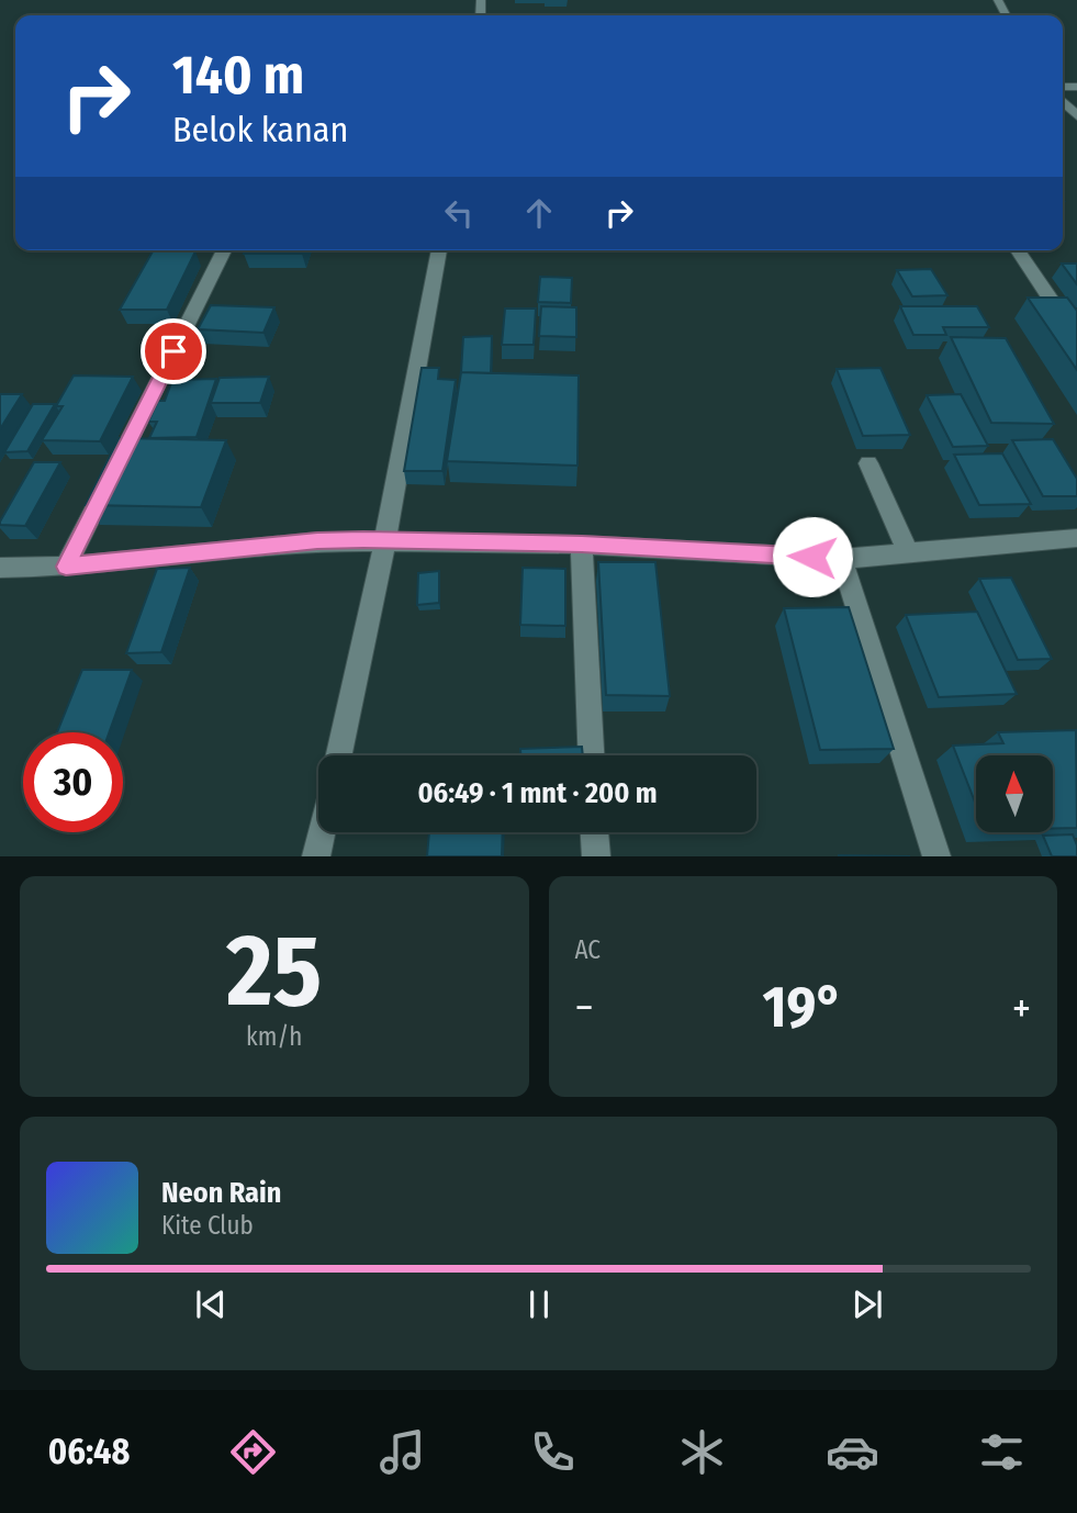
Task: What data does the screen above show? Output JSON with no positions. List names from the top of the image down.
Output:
{
  "north": "top",
  "page": {
    "turn": ["140 m", "Belok kanan"],
    "limit": "30",
    "trip": "06:49 · 1 mnt · 200 m",
    "tile": [
      ["25", "km/h"],
      "AC"
    ],
    "heat": ["−", "19°", "+"],
    "song": ["Neon Rain", "Kite Club"],
    "tabs": "06:48"
  }
}
